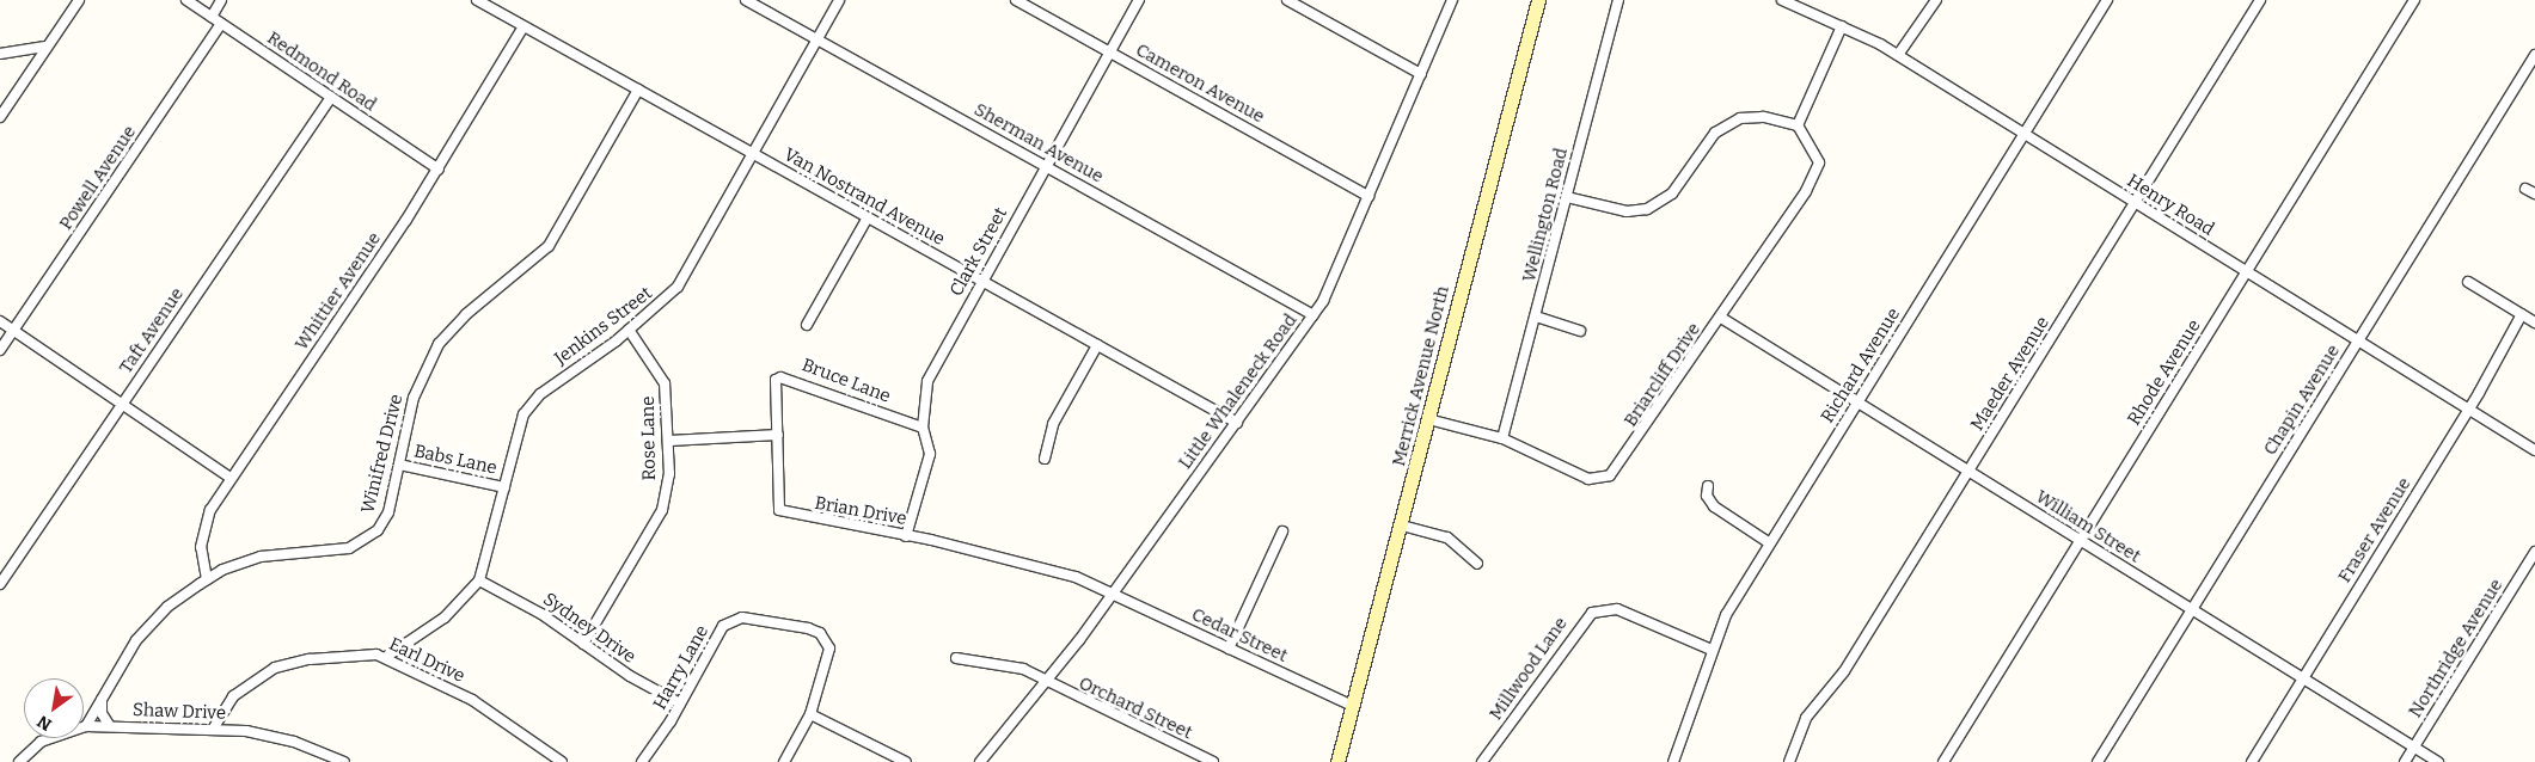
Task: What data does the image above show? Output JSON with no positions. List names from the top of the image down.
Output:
{
  "streets": {
    "main road": ["Merrick Avenue North"],
    "street": [
      "Redmond Road",
      "Cameron Avenue",
      "Sherman Avenue",
      "Powell Avenue",
      "Van Nostrand Avenue",
      "Henry Road",
      "Wellington Road",
      "Clark Street",
      "Whittier Avenue",
      "Jenkins Street",
      "Taft Avenue",
      "Richard Avenue",
      "Rhode Avenue",
      "Maeder Avenue",
      "Briarcliff Drive",
      "Bruce Lane",
      "Little Whaleneck Road",
      "Chapin Avenue",
      "Rose Lane",
      "Winifred Drive",
      "Babs Lane",
      "Brian Drive",
      "William Street",
      "Fraser Avenue",
      "Sydney Drive",
      "Cedar Street",
      "Northridge Avenue",
      "Earl Drive",
      "Harry Lane",
      "Millwood Lane",
      "Orchard Street",
      "Shaw Drive"
    ]
  },
  "crossings": [
    ["Redmond Road", "Powell Avenue"],
    ["Redmond Road", "Whittier Avenue"],
    ["Redmond Road", "Taft Avenue"],
    ["Cameron Avenue", "Clark Street"],
    ["Cameron Avenue", "Little Whaleneck Road"],
    ["Sherman Avenue", "Clark Street"],
    ["Sherman Avenue", "Jenkins Street"],
    ["Sherman Avenue", "Little Whaleneck Road"],
    ["Van Nostrand Avenue", "Clark Street"],
    ["Van Nostrand Avenue", "Whittier Avenue"],
    ["Van Nostrand Avenue", "Jenkins Street"],
    ["Van Nostrand Avenue", "Little Whaleneck Road"],
    ["Van Nostrand Avenue", "Winifred Drive"],
    ["Henry Road", "Richard Avenue"],
    ["Henry Road", "Rhode Avenue"],
    ["Henry Road", "Maeder Avenue"],
    ["Henry Road", "Chapin Avenue"],
    ["Henry Road", "Fraser Avenue"],
    ["Wellington Road", "Briarcliff Drive"],
    ["Clark Street", "Bruce Lane"],
    ["Clark Street", "Brian Drive"],
    ["Whittier Avenue", "Winifred Drive"],
    ["Jenkins Street", "Rose Lane"],
    ["Jenkins Street", "Babs Lane"],
    ["Jenkins Street", "Sydney Drive"],
    ["Jenkins Street", "Earl Drive"],
    ["Richard Avenue", "William Street"],
    ["Richard Avenue", "Millwood Lane"],
    ["Rhode Avenue", "William Street"],
    ["Maeder Avenue", "William Street"],
    ["Briarcliff Drive", "Merrick Avenue North"],
    ["Briarcliff Drive", "William Street"],
    ["Merrick Avenue North", "Cedar Street"],
    ["Bruce Lane", "Brian Drive"],
    ["Little Whaleneck Road", "Brian Drive"],
    ["Little Whaleneck Road", "Cedar Street"],
    ["Little Whaleneck Road", "Orchard Street"],
    ["Chapin Avenue", "William Street"],
    ["Rose Lane", "Sydney Drive"],
    ["Winifred Drive", "Babs Lane"],
    ["Winifred Drive", "Shaw Drive"],
    ["Brian Drive", "Cedar Street"],
    ["William Street", "Fraser Avenue"],
    ["William Street", "Northridge Avenue"],
    ["Sydney Drive", "Harry Lane"],
    ["Earl Drive", "Shaw Drive"]
  ],
  "north": "bottom left"
}
